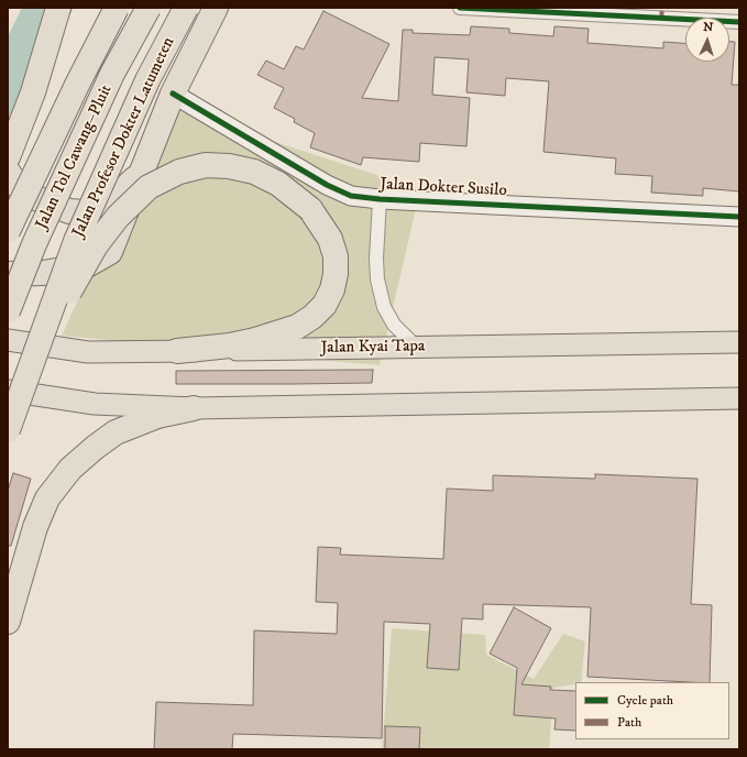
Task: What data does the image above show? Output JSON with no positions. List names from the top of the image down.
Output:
{
  "streets": {
    "highway": ["Jalan Profesor Dokter Latumeten", "Jalan Tol Cawang–Pluit"],
    "main road": ["Jalan Kyai Tapa"],
    "street": ["Jalan Dokter Susilo"]
  },
  "crossings": [
    ["Jalan Profesor Dokter Latumeten", "Jalan Dokter Susilo"]
  ],
  "legend": ["Cycle path", "Path"],
  "north": "top"
}
